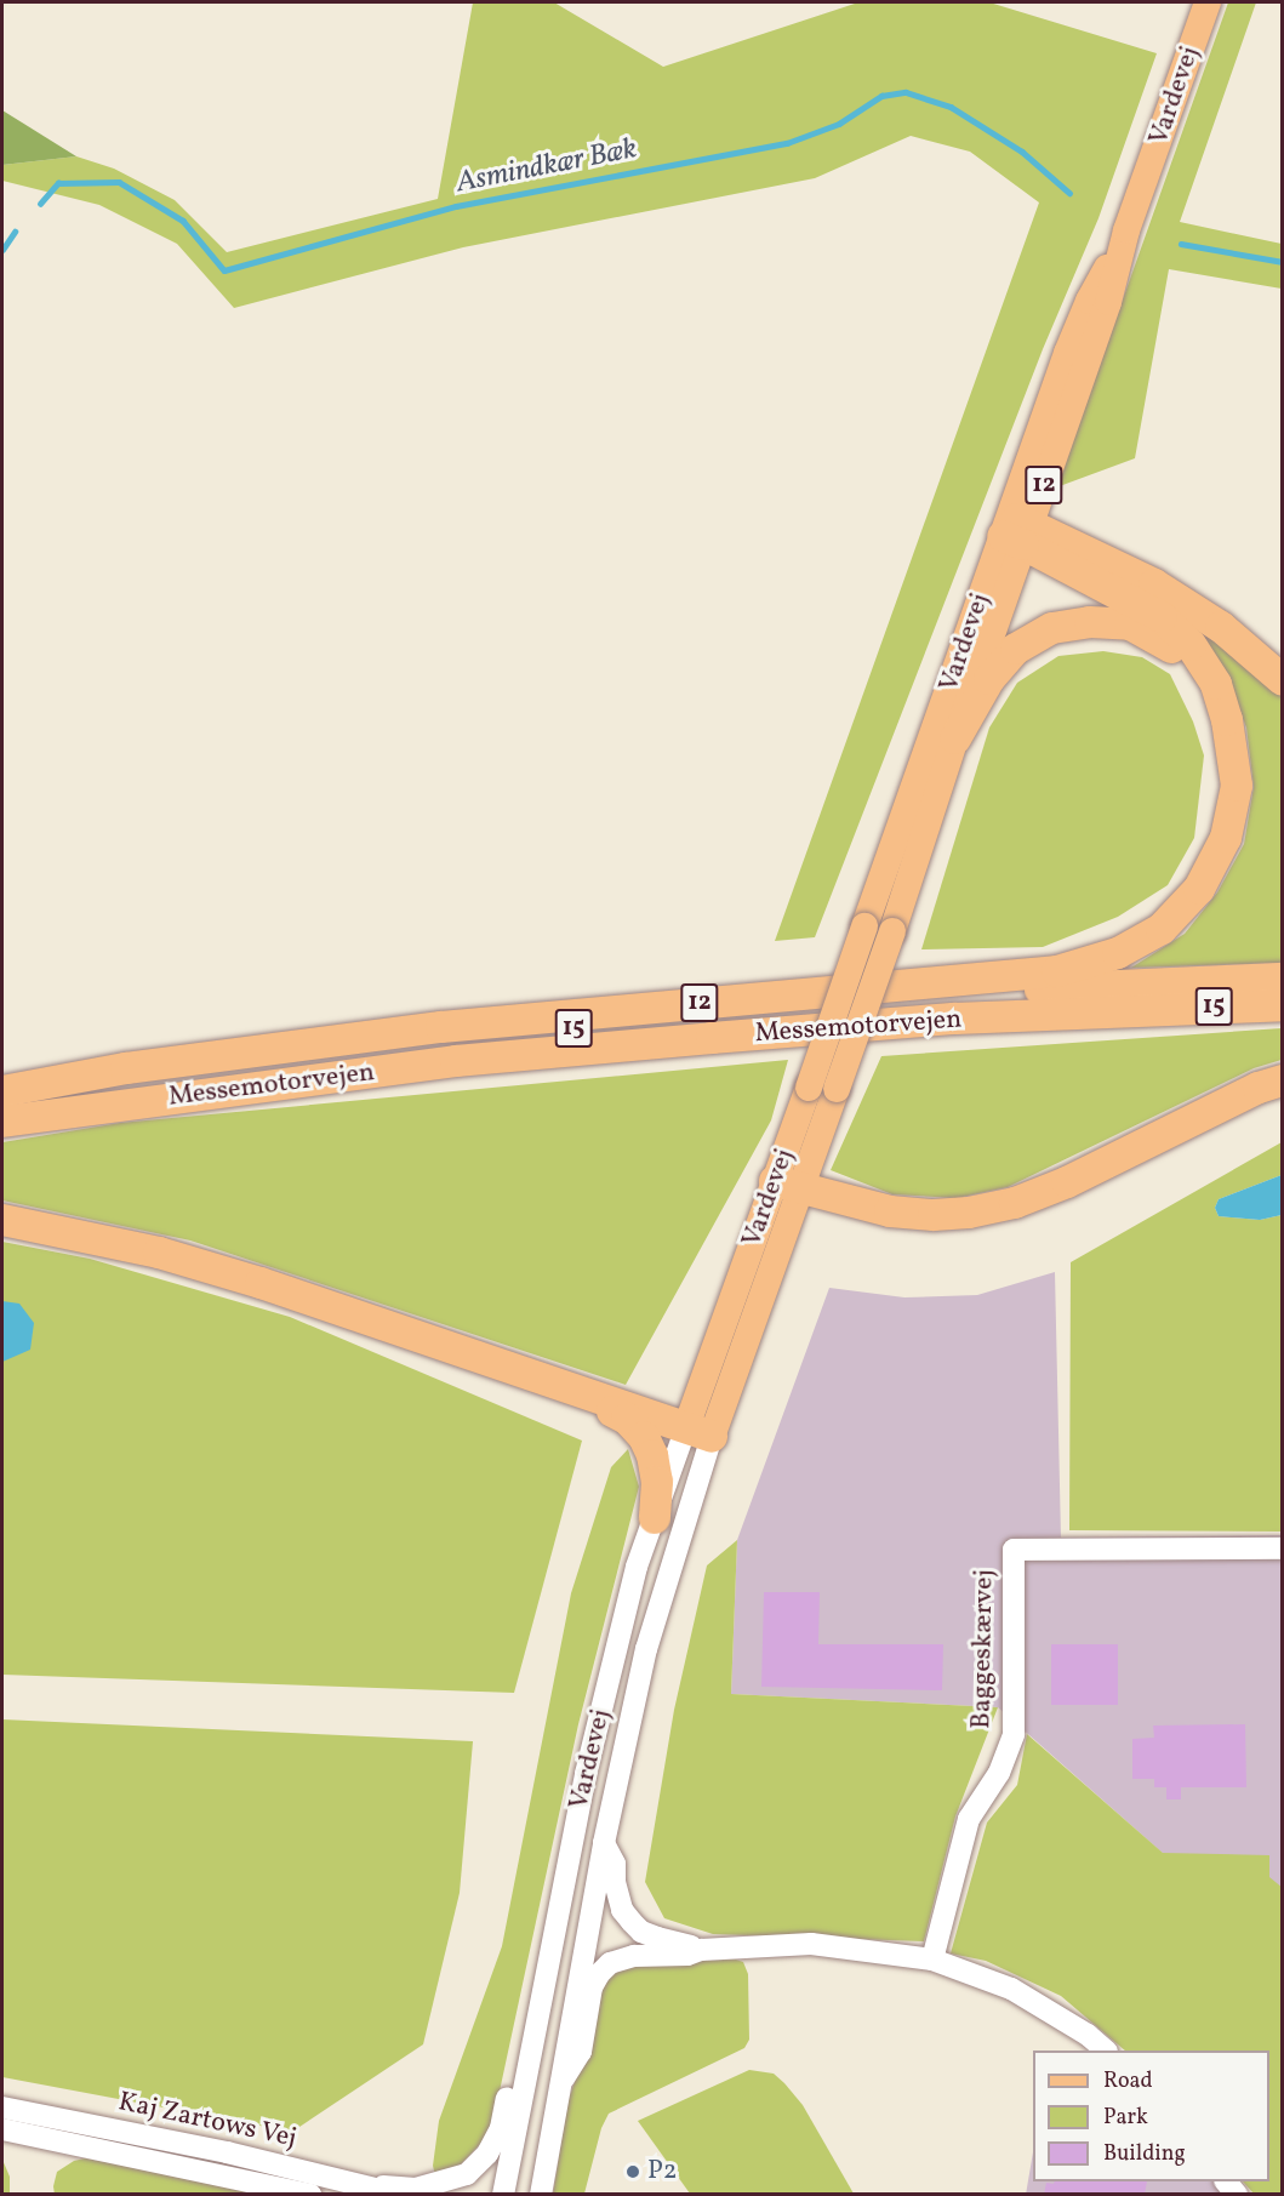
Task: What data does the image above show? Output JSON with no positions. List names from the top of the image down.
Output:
{
  "streets": {
    "highway": ["12", "15", "Messemotorvejen"],
    "main road": ["Vardevej"],
    "street": ["Baggeskærvej", "Kaj Zartows Vej"]
  },
  "crossings": [
    ["Vardevej", "12"],
    ["12", "Messemotorvejen"]
  ],
  "water": ["Asmindkær Bæk"],
  "places": ["P2"],
  "legend": ["Road", "Park", "Building"]
}
